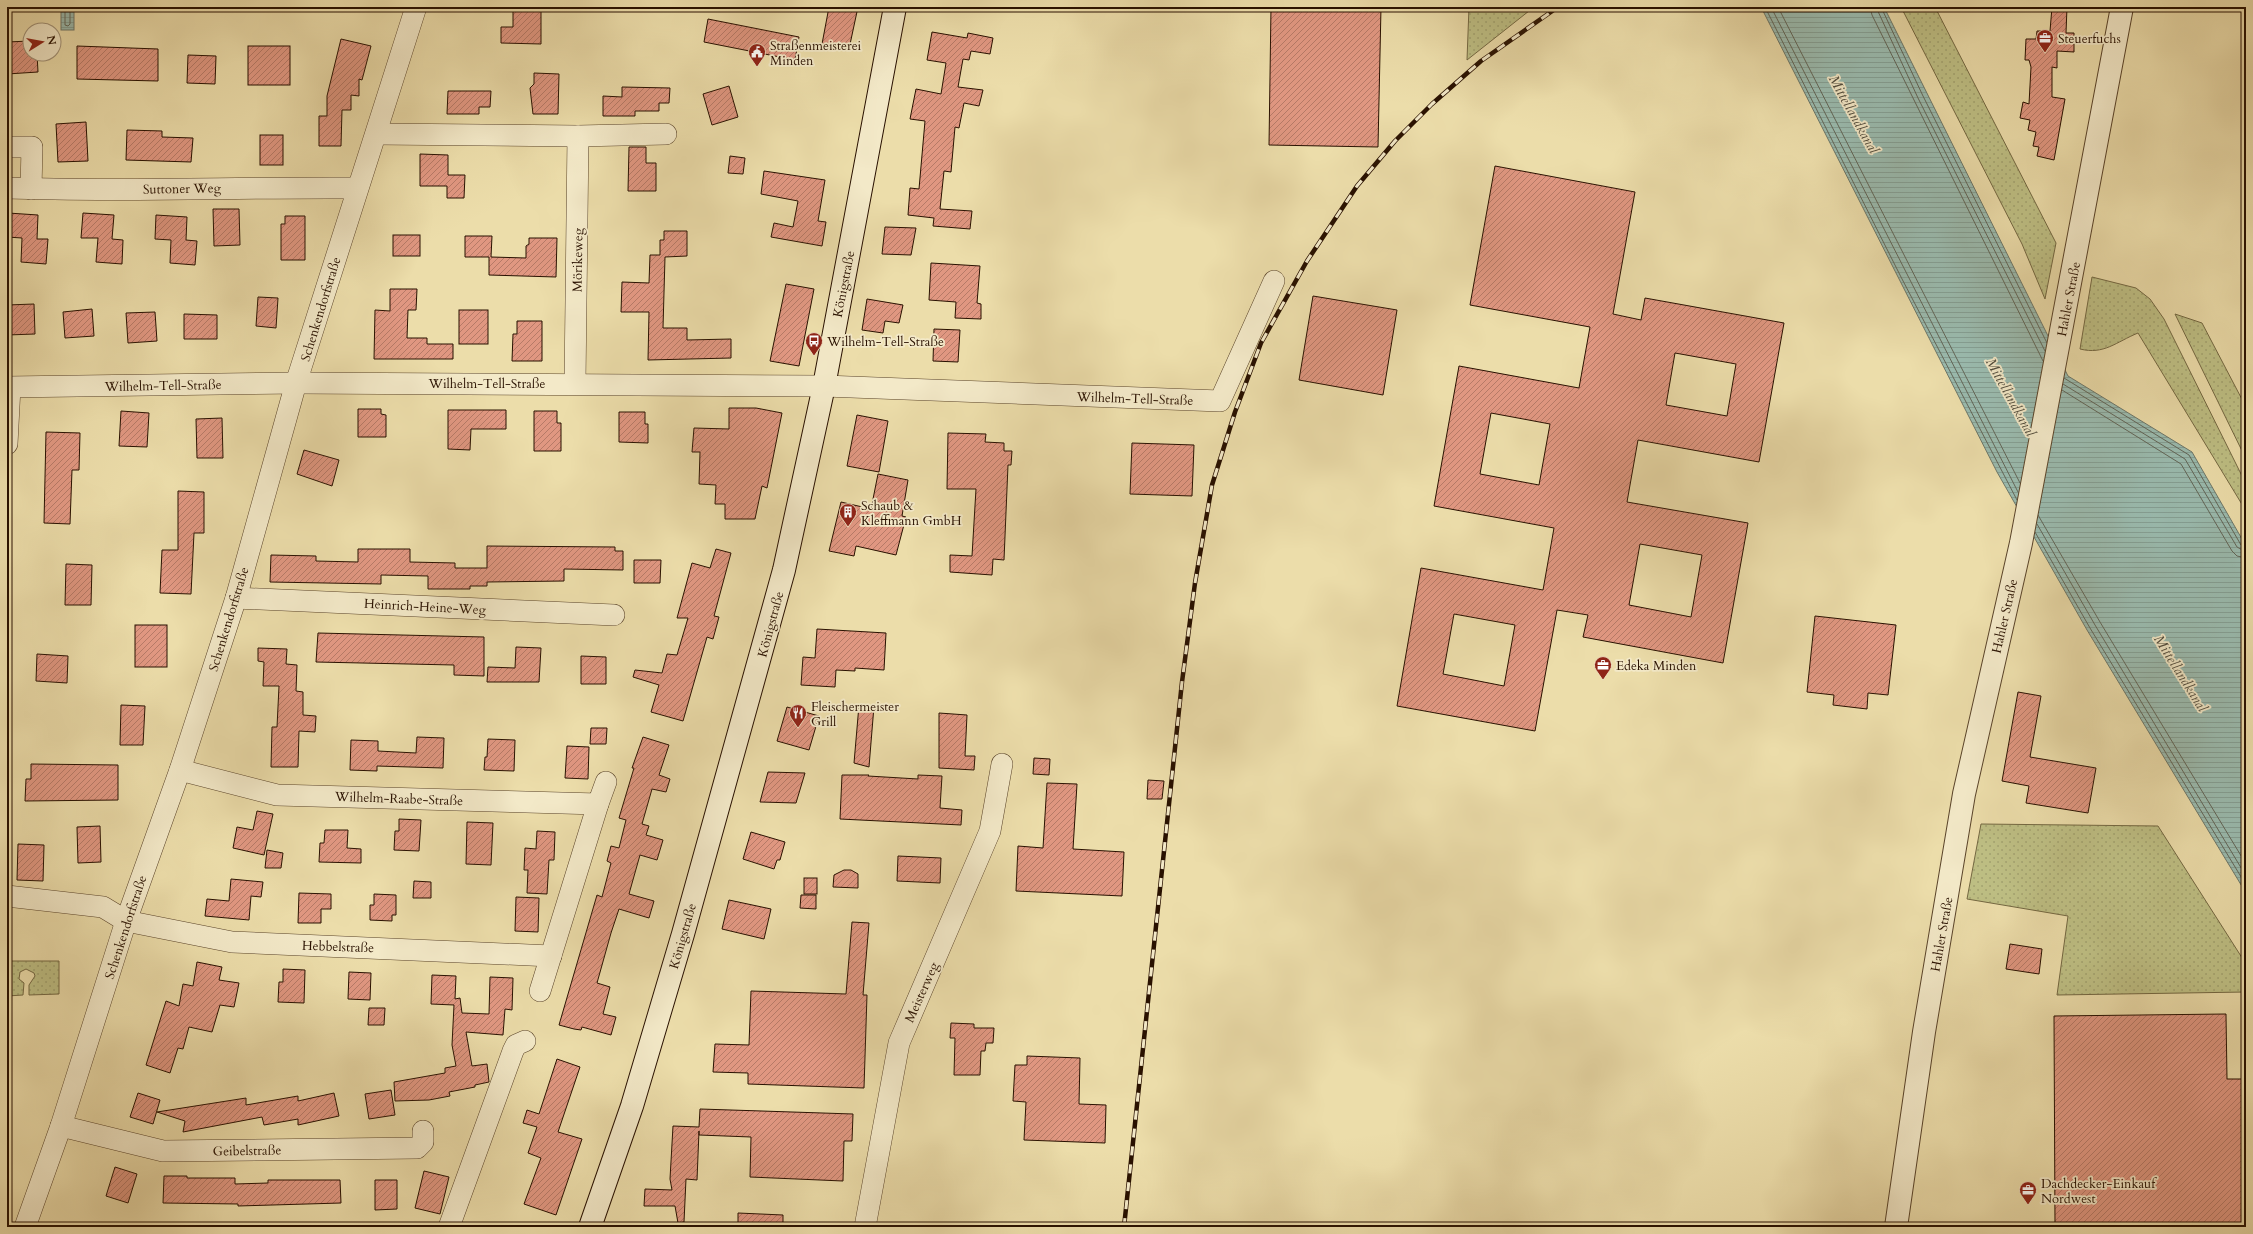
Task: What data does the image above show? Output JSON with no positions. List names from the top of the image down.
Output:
{
  "streets": {
    "main road": ["Königstraße", "Hahler Straße"],
    "street": [
      "Suttoner Weg",
      "Mörikeweg",
      "Schenkendorfstraße",
      "Wilhelm-Tell-Straße",
      "Heinrich-Heine-Weg",
      "Wilhelm-Raabe-Straße",
      "Hebbelstraße",
      "Meisterweg",
      "Geibelstraße"
    ]
  },
  "crossings": [
    ["Suttoner Weg", "Schenkendorfstraße"],
    ["Mörikeweg", "Wilhelm-Tell-Straße"],
    ["Königstraße", "Wilhelm-Tell-Straße"],
    ["Schenkendorfstraße", "Wilhelm-Tell-Straße"],
    ["Schenkendorfstraße", "Heinrich-Heine-Weg"],
    ["Schenkendorfstraße", "Wilhelm-Raabe-Straße"],
    ["Schenkendorfstraße", "Hebbelstraße"],
    ["Schenkendorfstraße", "Geibelstraße"]
  ],
  "water": ["Mittellandkanal"],
  "places": {
    "office": ["Steuerfuchs", "Edeka Minden", "Dachdecker-Einkauf Nordwest"],
    "public building": ["Straßenmeisterei Minden"],
    "bus stop": ["Wilhelm-Tell-Straße"],
    "building": ["Schaub & Kleffmann GmbH"],
    "restaurant": ["Fleischermeister Grill"]
  },
  "north": "right"
}
